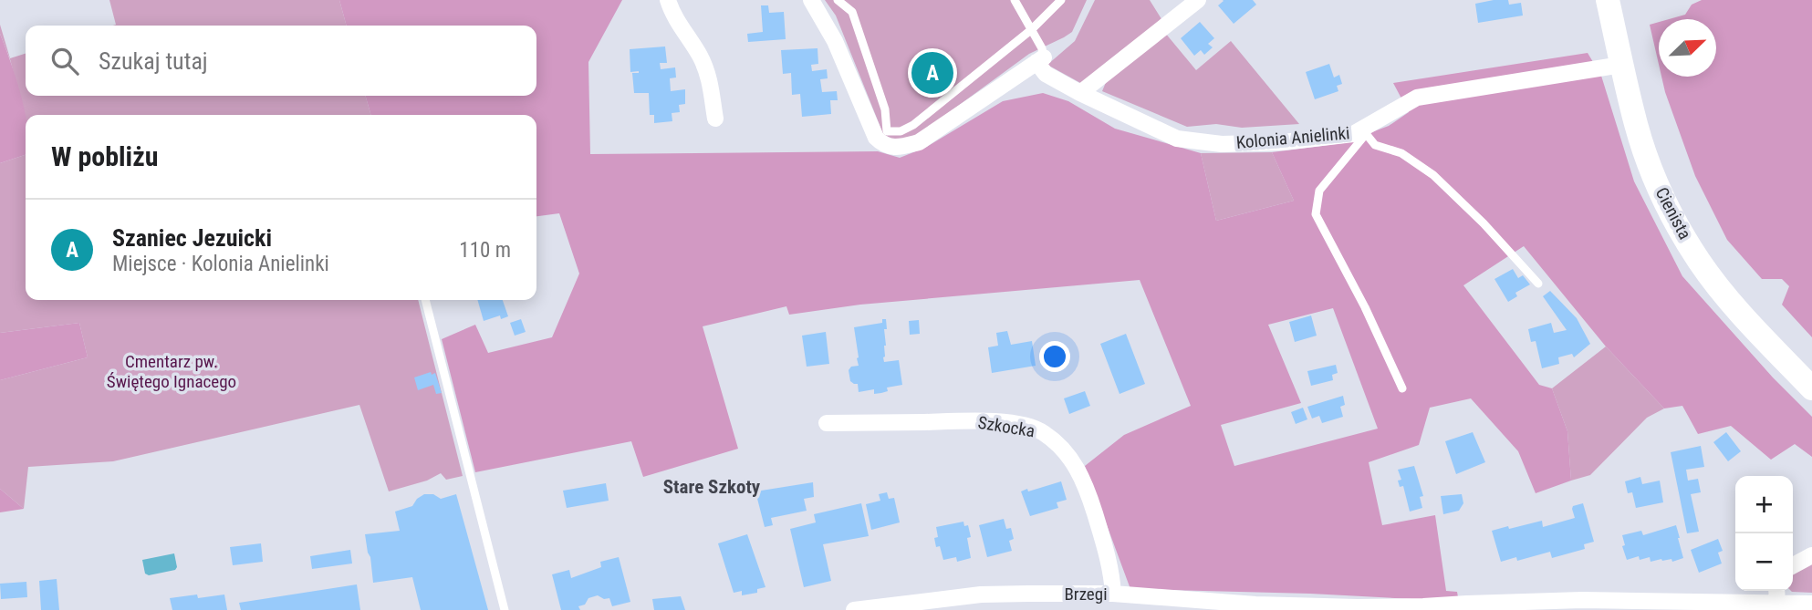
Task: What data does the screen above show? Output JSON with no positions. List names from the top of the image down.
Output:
{
  "streets": {
    "street": [
      "Kolonia Anielinki",
      "Cienista",
      "Szkocka",
      "Brzegi"
    ]
  },
  "crossings": [
    ["Kolonia Anielinki", "Cienista"],
    ["Szkocka", "Brzegi"]
  ],
  "districts": ["Stare Szkoty"],
  "parks": ["Cmentarz pw. Świętego Ignacego"],
  "north": "top right",
  "page": {
    "search": "Szukaj tutaj",
    "pins": "A",
    "heading": "W pobliżu",
    "list": [
      {
        "mark": "A",
        "name": "Szaniec Jezuicki",
        "note": "Miejsce · Kolonia Anielinki",
        "value": "110 m"
      }
    ],
    "map_buttons": ["+", "−"]
  }
}
